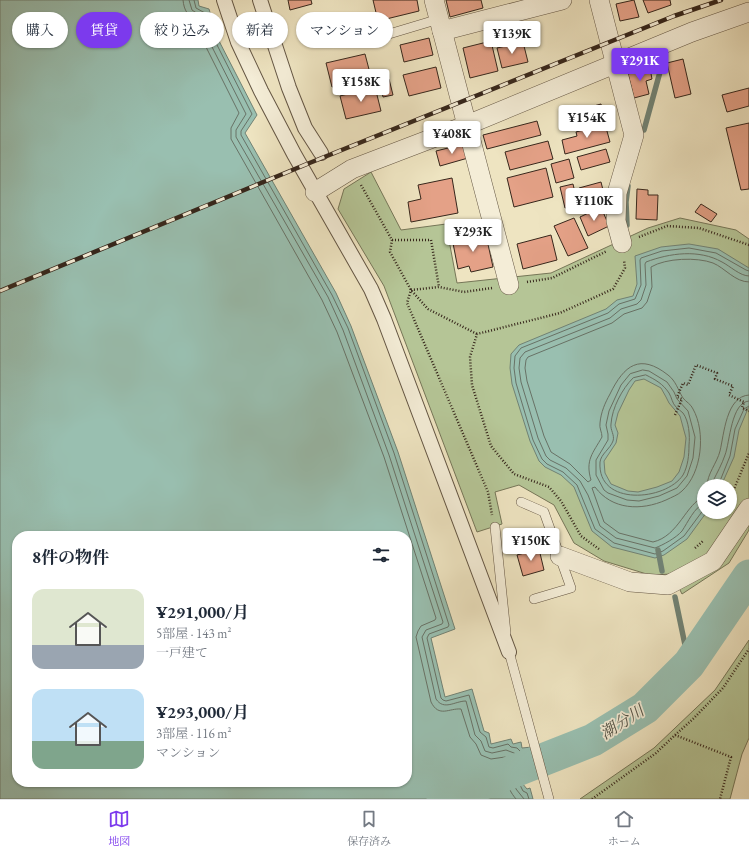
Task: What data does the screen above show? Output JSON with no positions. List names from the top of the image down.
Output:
{
  "water": ["潮分川"],
  "page": {
    "chip": [
      "購入",
      "賃貸",
      "絞り込み",
      "新着",
      "マンション"
    ],
    "price": [
      "¥139K",
      "¥291K",
      "¥158K",
      "¥154K",
      "¥408K",
      "¥110K",
      "¥293K",
      "¥150K"
    ],
    "heading": "8件の物件",
    "list": [
      {
        "name": "¥291,000/月",
        "note": "5部屋 · 143 m² · 一戸建て"
      },
      {
        "name": "¥293,000/月",
        "note": "3部屋 · 116 m² · マンション"
      }
    ],
    "tabs": ["地図", "保存済み", "ホーム"]
  }
}
